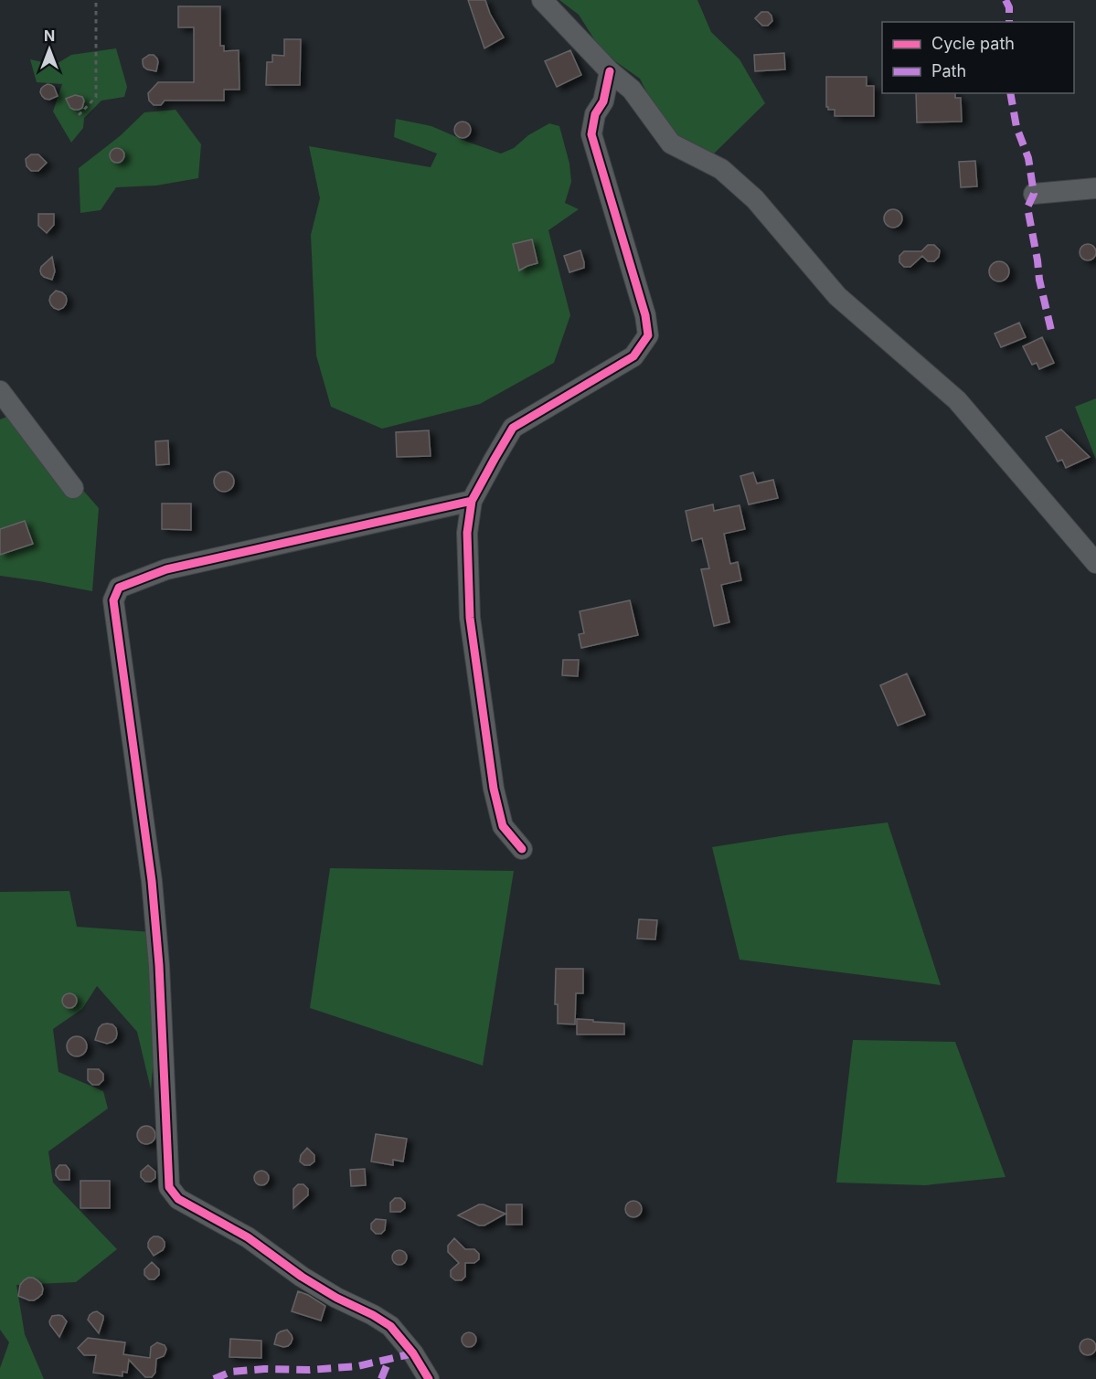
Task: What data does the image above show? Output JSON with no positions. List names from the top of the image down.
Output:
{
  "legend": ["Cycle path", "Path"],
  "north": "top"
}
